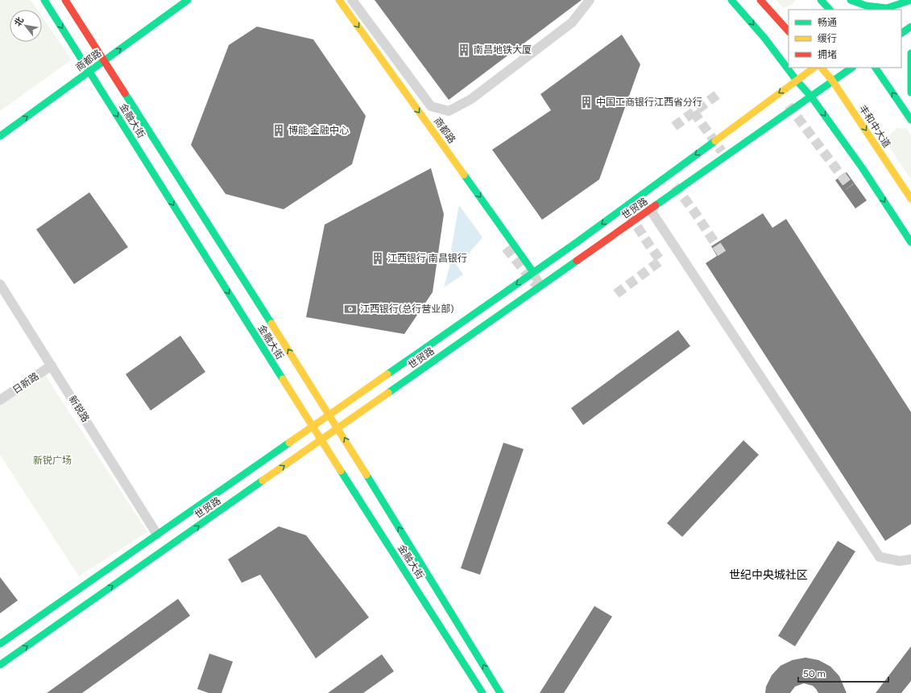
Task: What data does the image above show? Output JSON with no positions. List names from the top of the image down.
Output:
{
  "streets": {
    "main road": [
      "商都路",
      "金融大街",
      "丰和中大道",
      "世贸路"
    ],
    "street": ["日新路", "新锐路"]
  },
  "crossings": [
    ["商都路", "金融大街"],
    ["商都路", "世贸路"],
    ["金融大街", "世贸路"],
    ["丰和中大道", "世贸路"],
    ["世贸路", "新锐路"],
    ["日新路", "新锐路"]
  ],
  "districts": ["世纪中央城社区"],
  "parks": ["新锐广场"],
  "places": {
    "building": [
      "南昌地铁大厦",
      "中国工商银行江西省分行",
      "博能 金融中心",
      "江西银行 南昌银行"
    ],
    "bank": ["江西银行(总行营业部)"]
  },
  "legend": ["畅通", "缓行", "拥堵"],
  "scale_bar": "50 m",
  "north": "top left"
}
